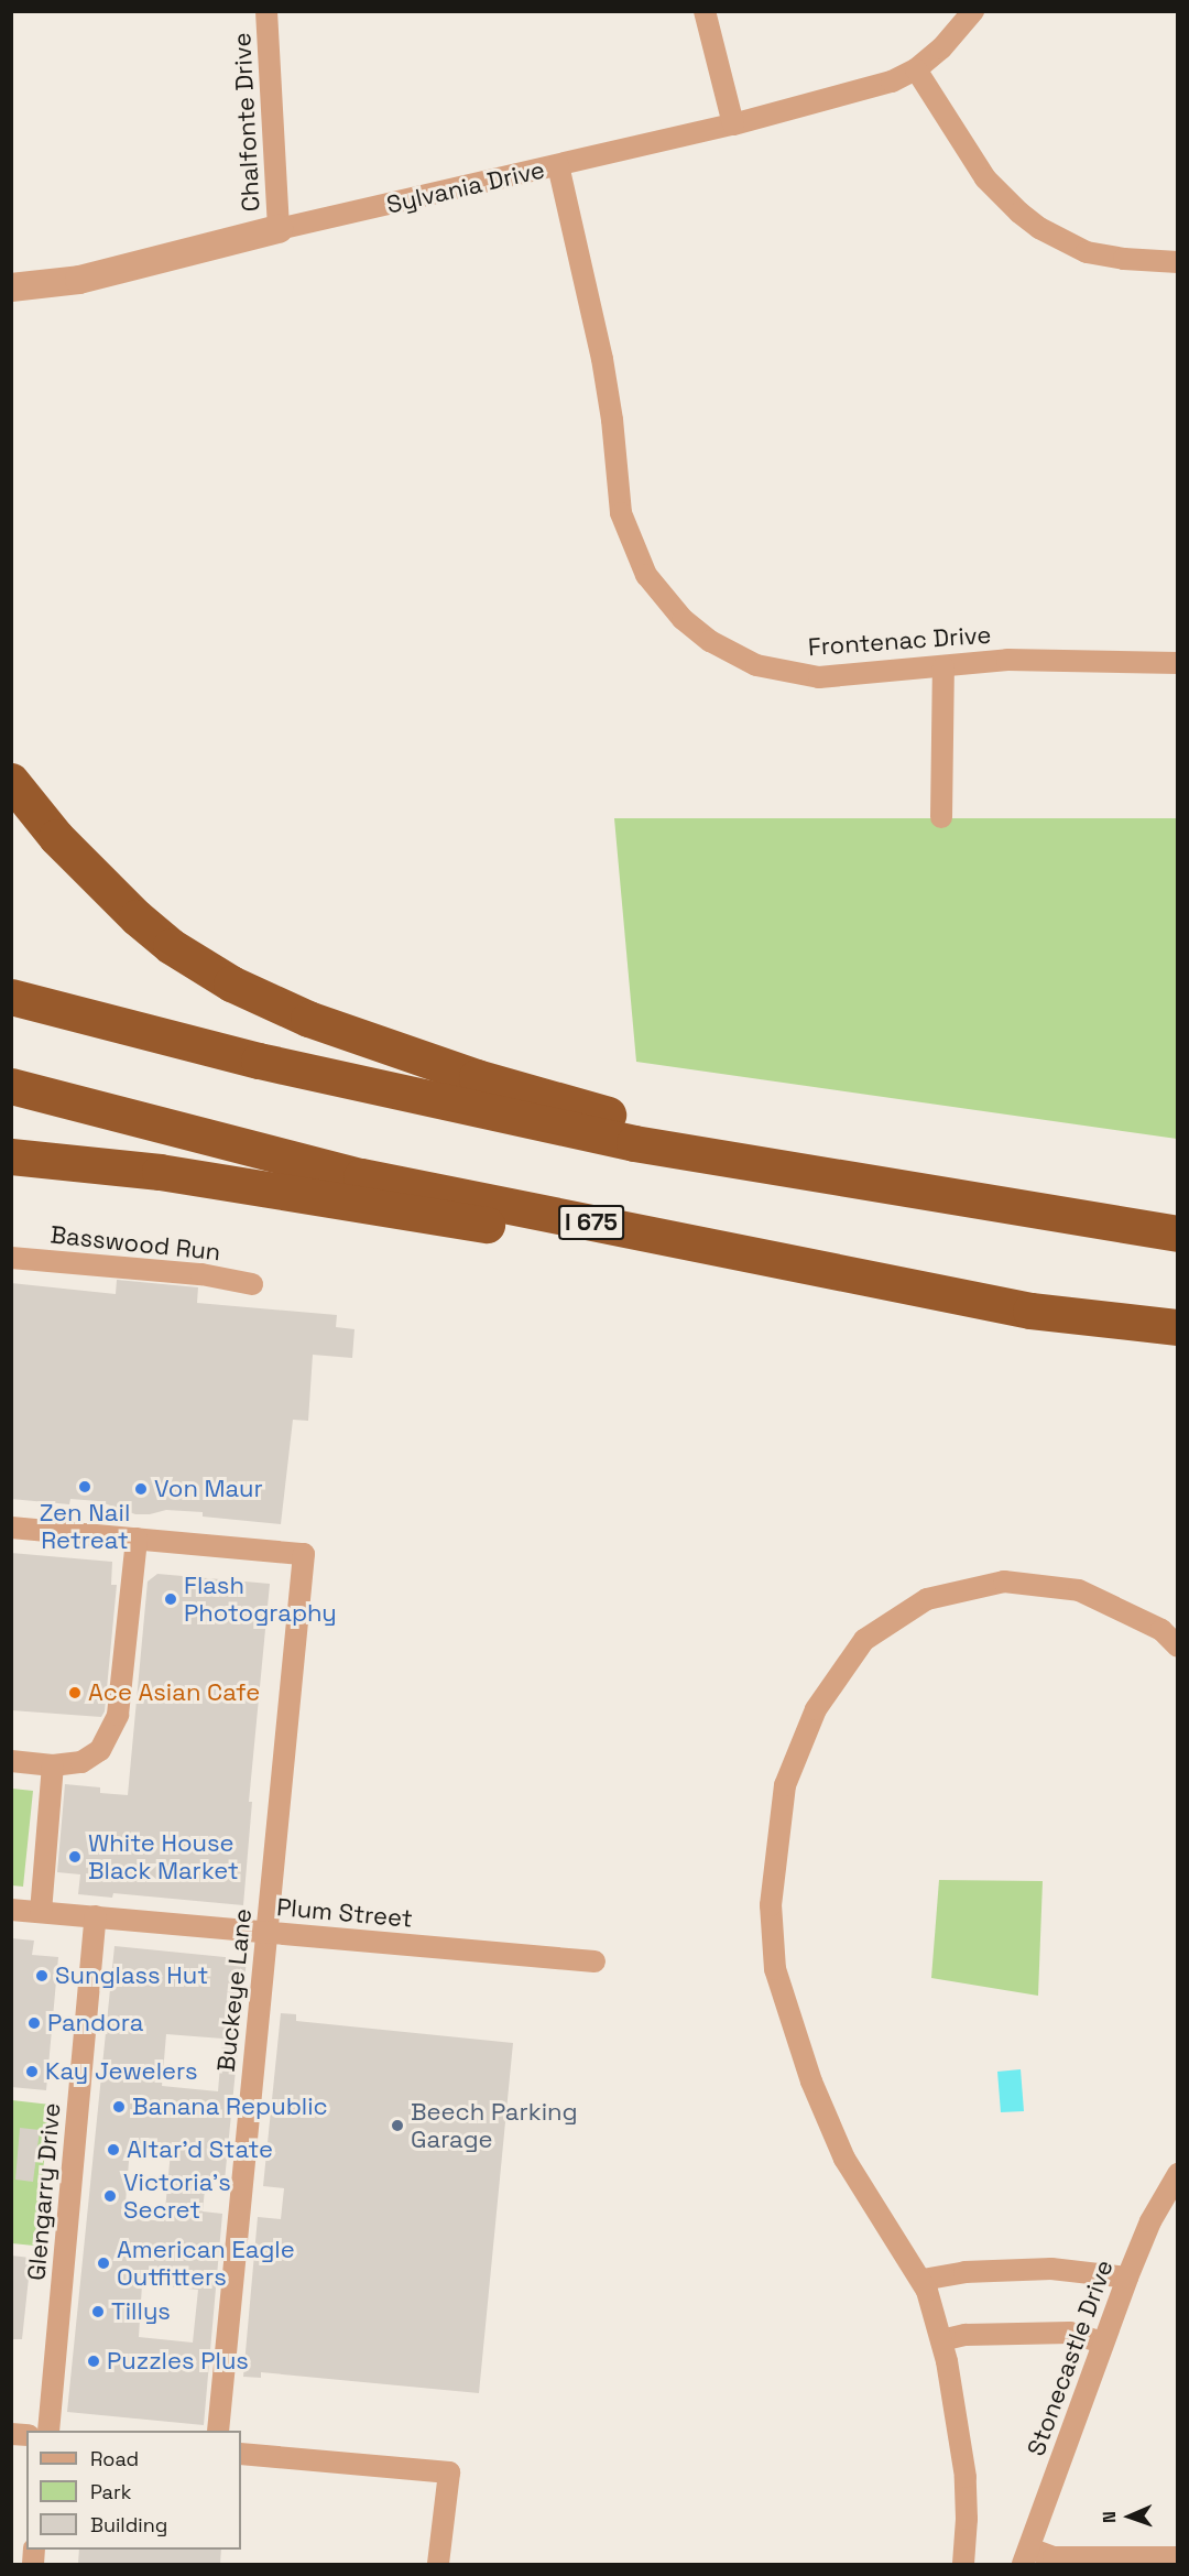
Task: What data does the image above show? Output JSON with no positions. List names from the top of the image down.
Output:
{
  "streets": {
    "highway": ["I 675"],
    "street": [
      "Chalfonte Drive",
      "Sylvania Drive",
      "Frontenac Drive",
      "Basswood Run",
      "Plum Street",
      "Buckeye Lane",
      "Glengarry Drive",
      "Stonecastle Drive"
    ]
  },
  "crossings": [
    ["Chalfonte Drive", "Sylvania Drive"],
    ["Sylvania Drive", "Frontenac Drive"],
    ["Plum Street", "Buckeye Lane"],
    ["Plum Street", "Glengarry Drive"]
  ],
  "places": [
    "Zen Nail Retreat",
    "Von Maur",
    "Flash Photography",
    "Ace Asian Cafe",
    "White House Black Market",
    "Sunglass Hut",
    "Pandora",
    "Kay Jewelers",
    "Banana Republic",
    "Beech Parking Garage",
    "Altar'd State",
    "Victoria's Secret",
    "American Eagle Outfitters",
    "Tillys",
    "Puzzles Plus"
  ],
  "legend": ["Road", "Park", "Building"],
  "north": "left"
}
